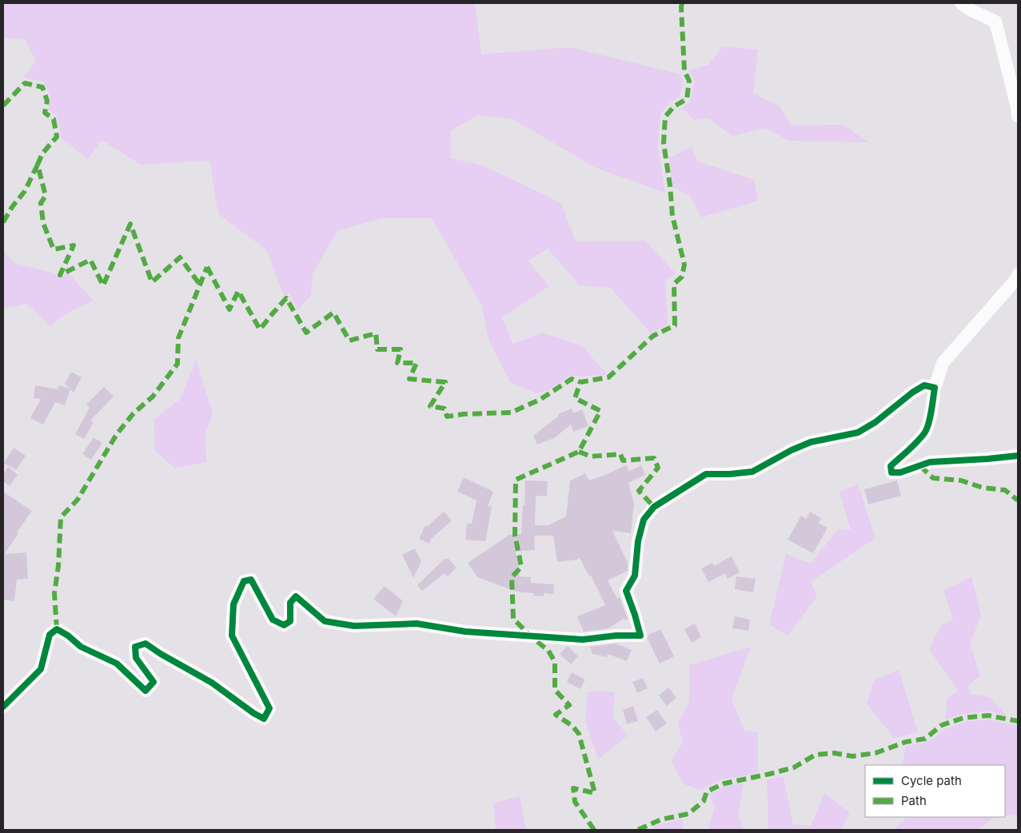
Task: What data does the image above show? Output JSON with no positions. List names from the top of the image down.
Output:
{
  "legend": ["Cycle path", "Path"]
}
